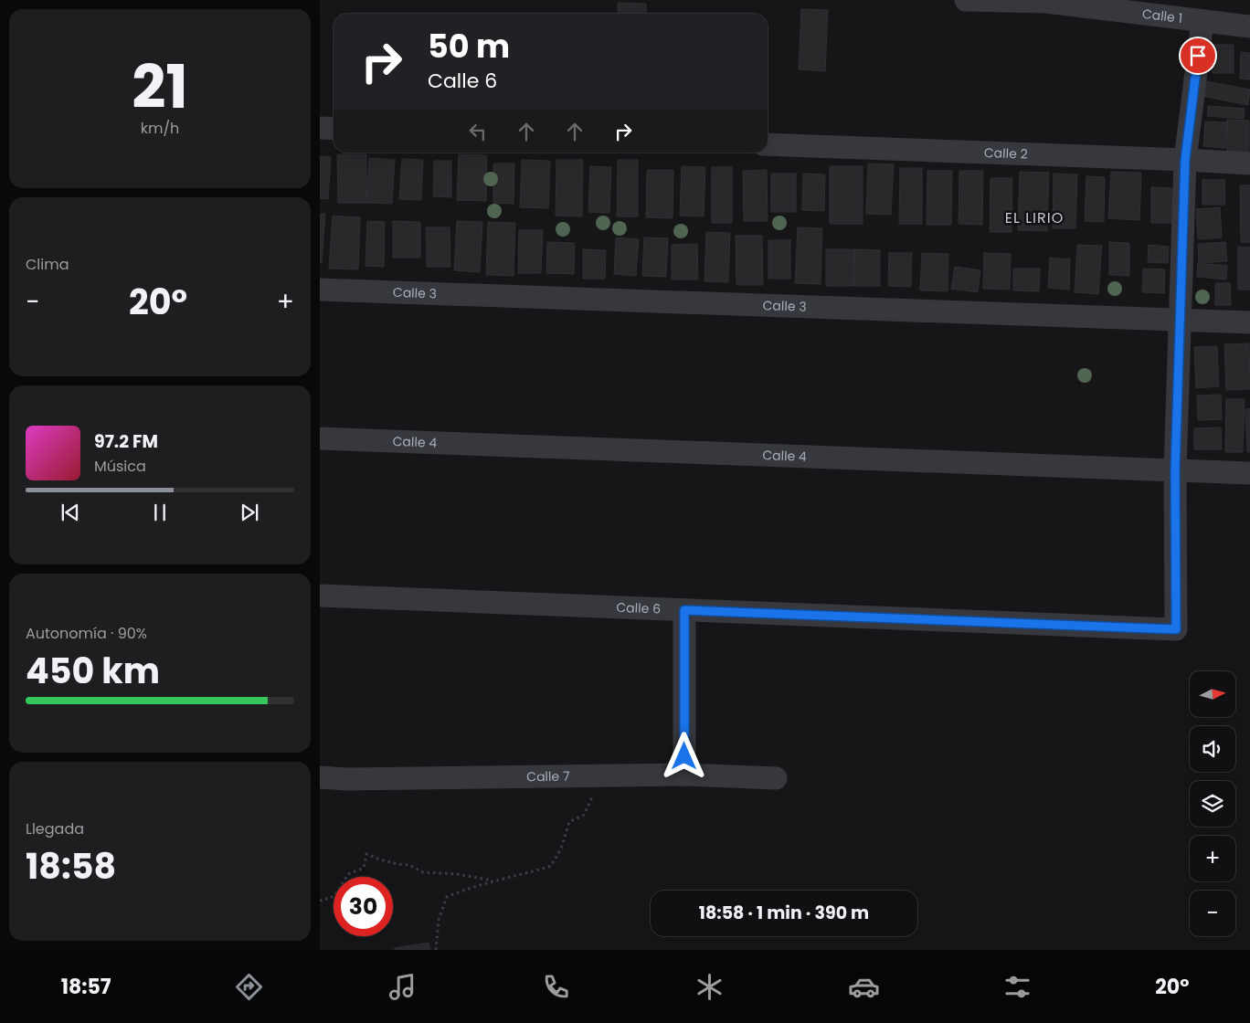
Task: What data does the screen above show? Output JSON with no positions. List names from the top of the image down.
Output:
{
  "streets": {
    "street": [
      "Calle 1",
      "Calle 2",
      "Calle 3",
      "Calle 4",
      "Calle 6",
      "Calle 7"
    ]
  },
  "crossings": [
    ["Calle 4", "Calle 6"]
  ],
  "districts": ["EL LIRIO"],
  "north": "right",
  "page": {
    "tile": [
      ["21", "km/h"],
      "Clima",
      ["Autonomía · 90%", "450 km"],
      ["Llegada", "18:58"]
    ],
    "turn": ["50 m", "Calle 6"],
    "heat": ["−", "20°", "+"],
    "song": ["97.2 FM", "Música"],
    "map_buttons": ["+", "−"],
    "limit": "30",
    "trip": "18:58 · 1 min · 390 m",
    "tabs": ["18:57", "20°"]
  }
}
